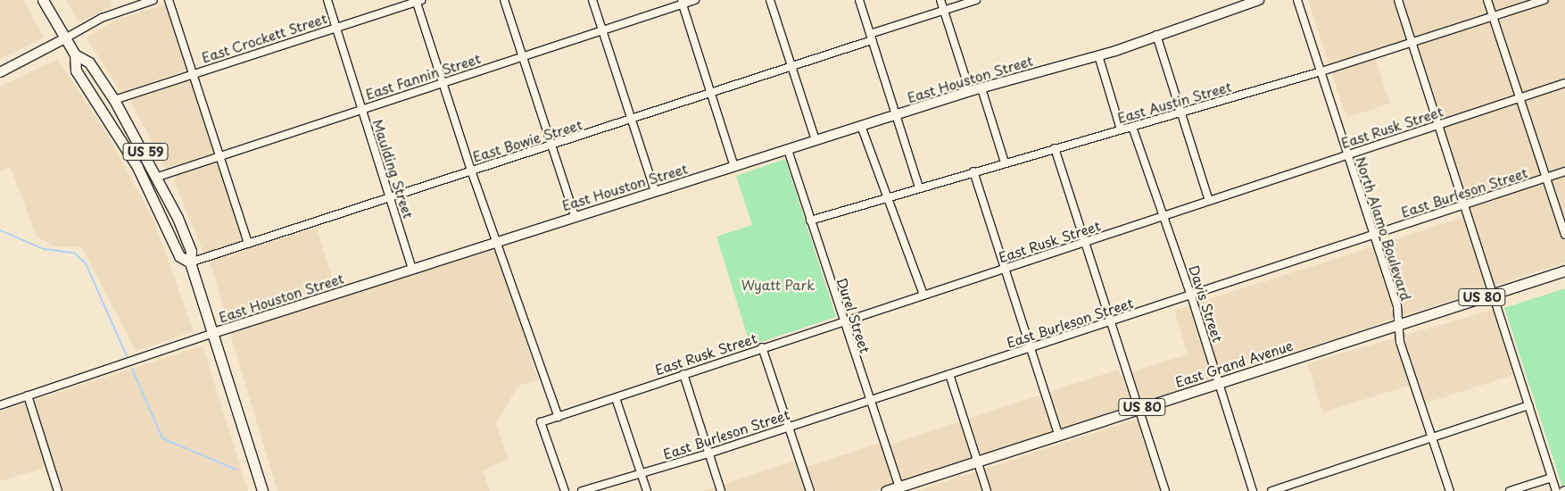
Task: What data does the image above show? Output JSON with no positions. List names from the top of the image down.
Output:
{
  "streets": {
    "highway": ["US 59", "US 80", "East Grand Avenue"],
    "main road": ["East Houston Street"],
    "street": [
      "East Crockett Street",
      "East Fannin Street",
      "East Austin Street",
      "East Rusk Street",
      "East Bowie Street",
      "Maulding Street",
      "East Burleson Street",
      "North Alamo Boulevard",
      "Davis Street",
      "Durel Street"
    ]
  },
  "crossings": [
    ["East Crockett Street", "US 59"],
    ["East Crockett Street", "Maulding Street"],
    ["East Fannin Street", "US 59"],
    ["East Fannin Street", "Maulding Street"],
    ["East Houston Street", "US 59"],
    ["East Houston Street", "Maulding Street"],
    ["East Houston Street", "Durel Street"],
    ["East Austin Street", "North Alamo Boulevard"],
    ["East Austin Street", "Davis Street"],
    ["East Austin Street", "Durel Street"],
    ["East Rusk Street", "North Alamo Boulevard"],
    ["East Rusk Street", "Davis Street"],
    ["East Rusk Street", "Durel Street"],
    ["East Bowie Street", "US 59"],
    ["East Bowie Street", "Maulding Street"],
    ["East Burleson Street", "North Alamo Boulevard"],
    ["East Burleson Street", "Davis Street"],
    ["East Burleson Street", "Durel Street"],
    ["North Alamo Boulevard", "East Grand Avenue"],
    ["Davis Street", "East Grand Avenue"],
    ["Durel Street", "East Grand Avenue"]
  ],
  "parks": ["Wyatt Park"]
}
